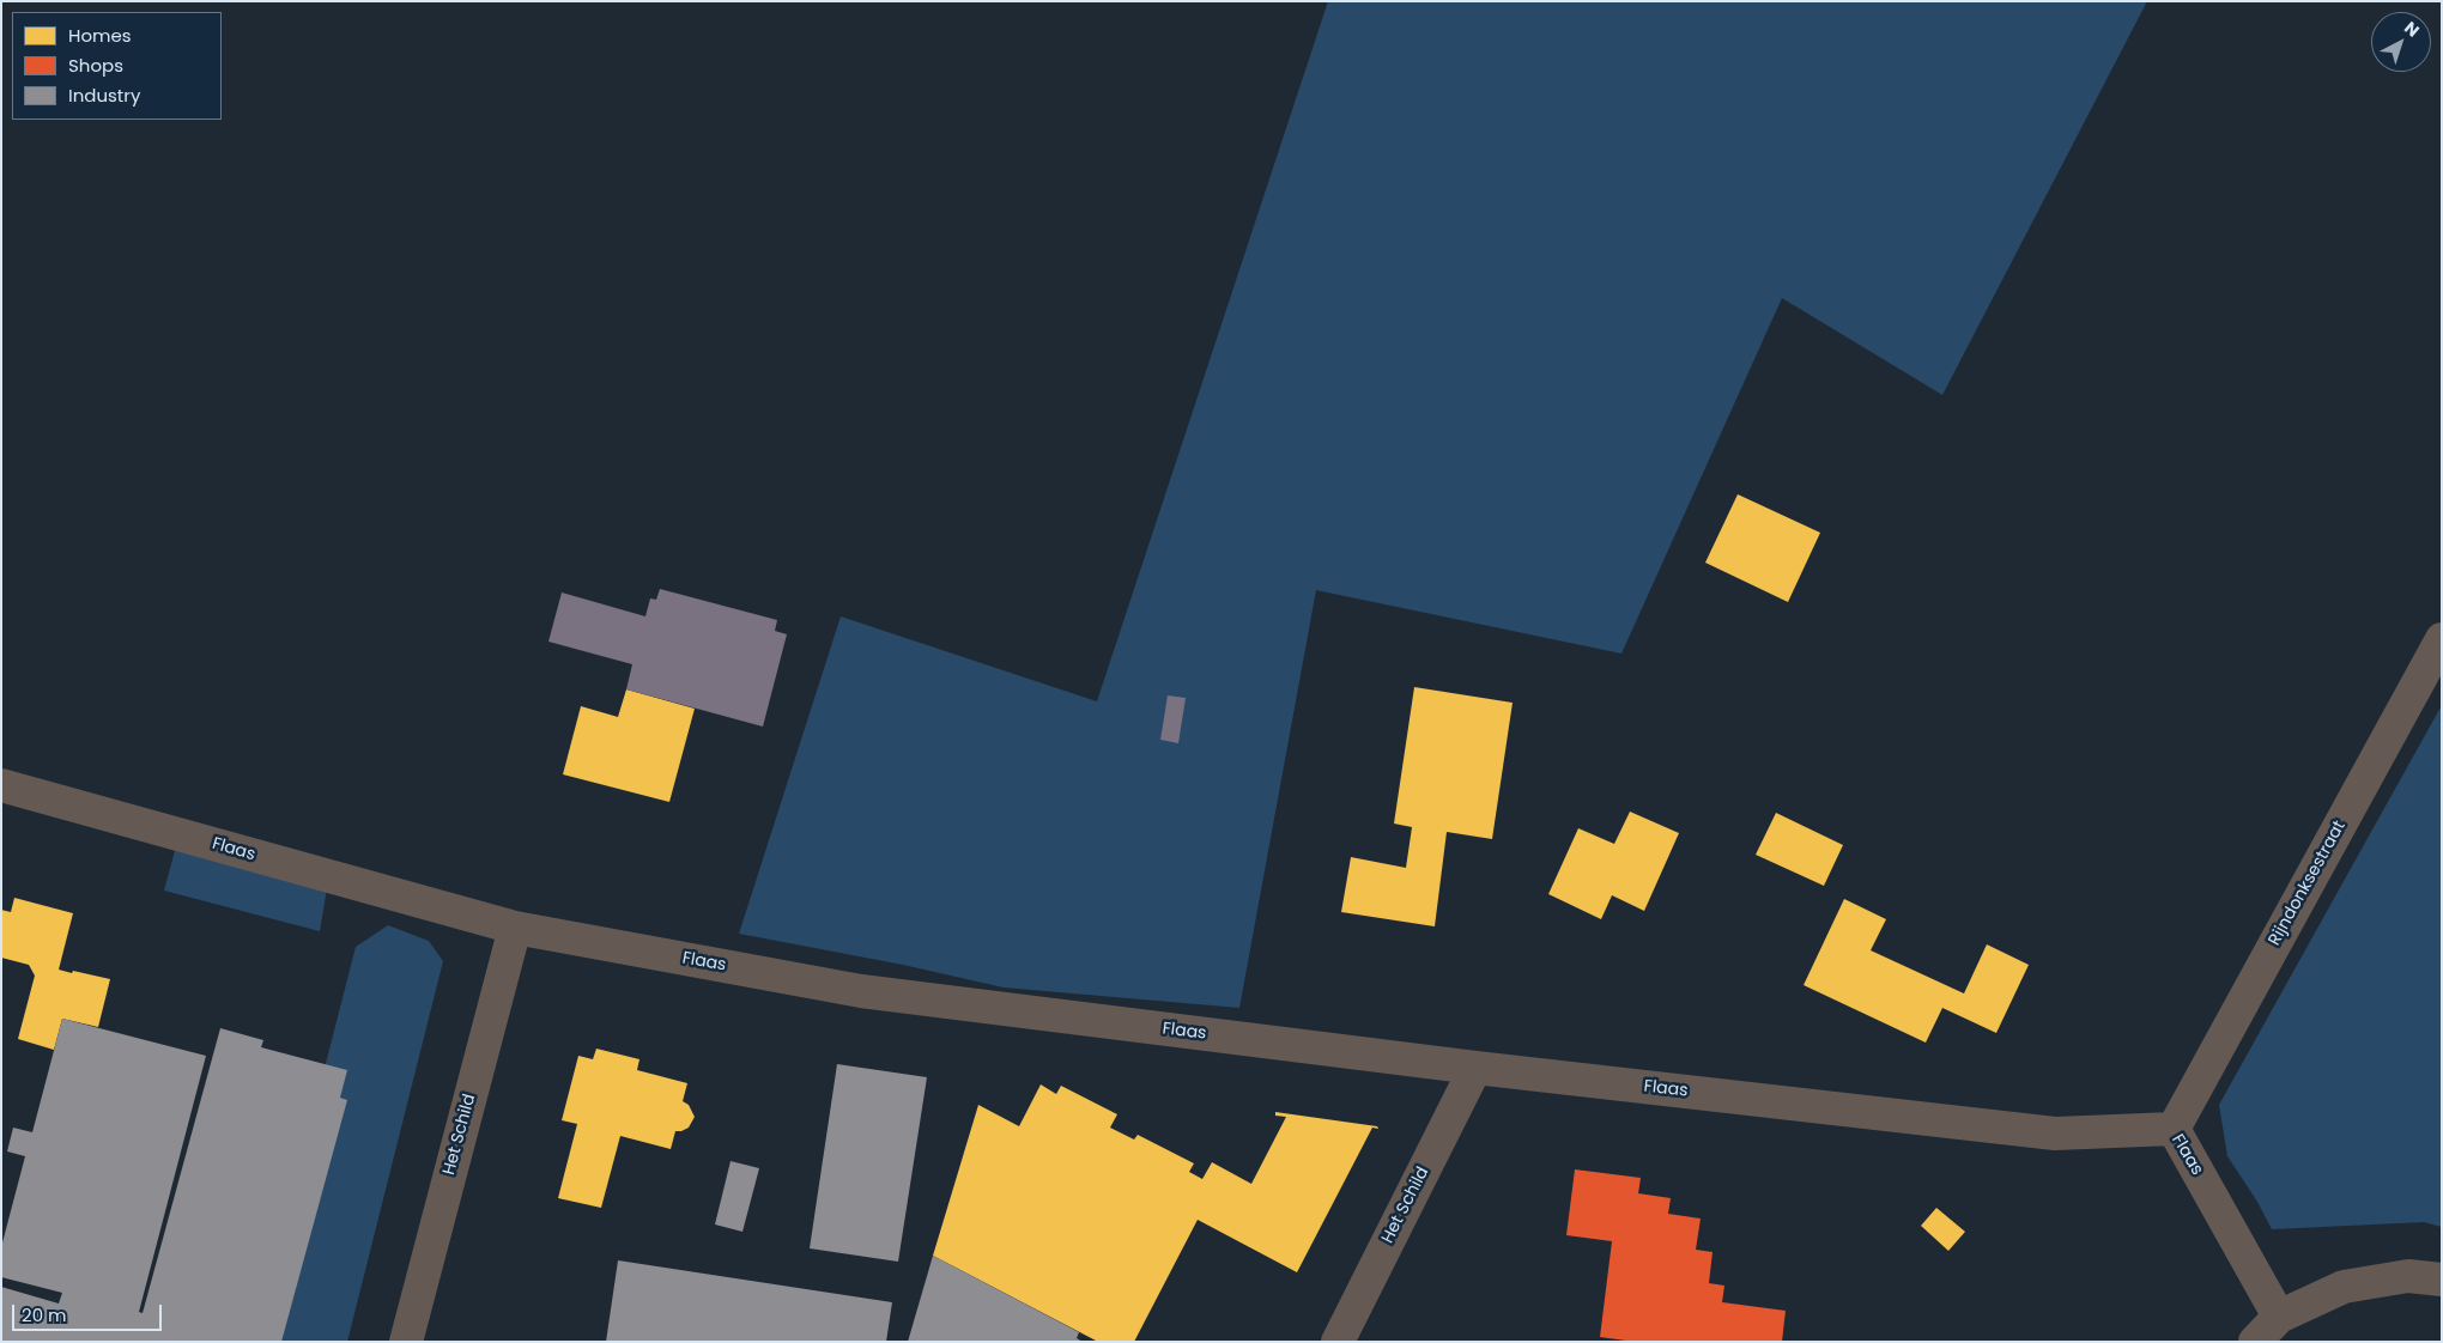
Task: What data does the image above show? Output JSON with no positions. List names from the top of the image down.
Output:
{
  "streets": {
    "street": ["Flaas", "Rijndonksestraat", "Het Schild"]
  },
  "crossings": [
    ["Flaas", "Rijndonksestraat"],
    ["Flaas", "Het Schild"]
  ],
  "legend": ["Homes", "Shops", "Industry"],
  "scale_bar": "20 m",
  "north": "top right"
}
